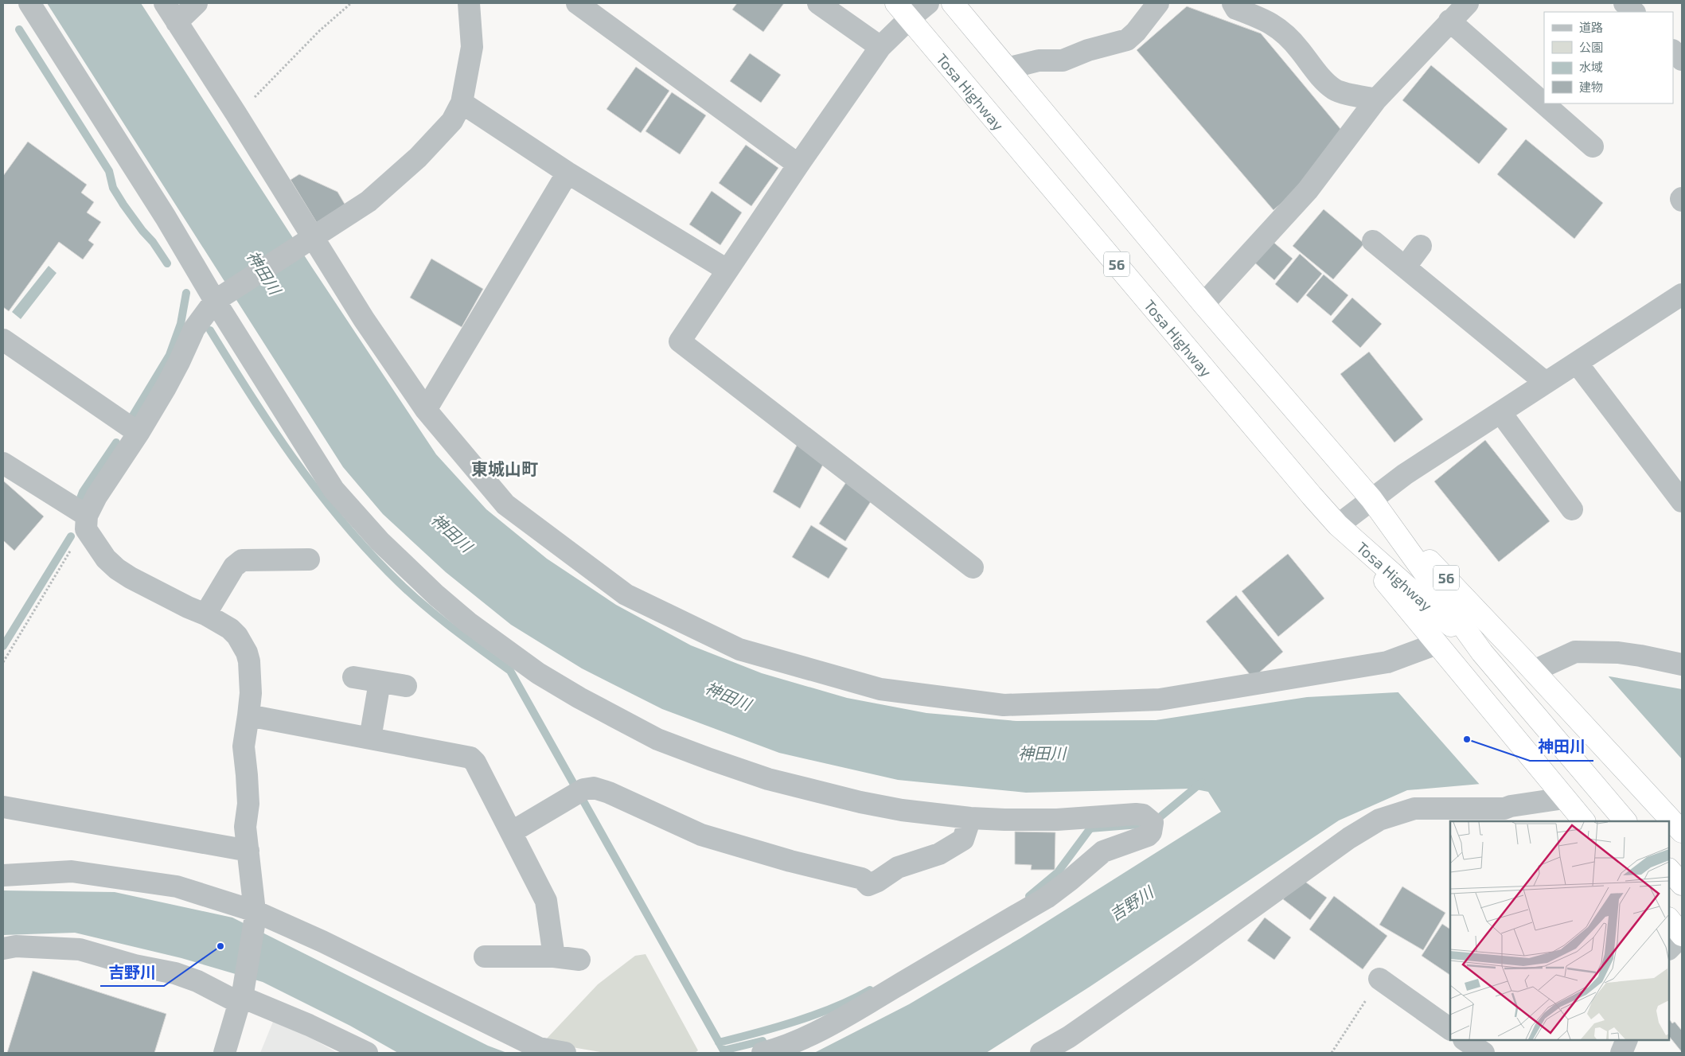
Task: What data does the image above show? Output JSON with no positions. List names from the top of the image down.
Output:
{
  "streets": {
    "highway": ["Tosa Highway", "56"]
  },
  "crossings": [
    ["Tosa Highway", "56"]
  ],
  "districts": ["東城山町"],
  "water": ["神田川", "吉野川"],
  "places": ["神田川", "吉野川"],
  "legend": [
    "道路",
    "公園",
    "水域",
    "建物"
  ]
}
